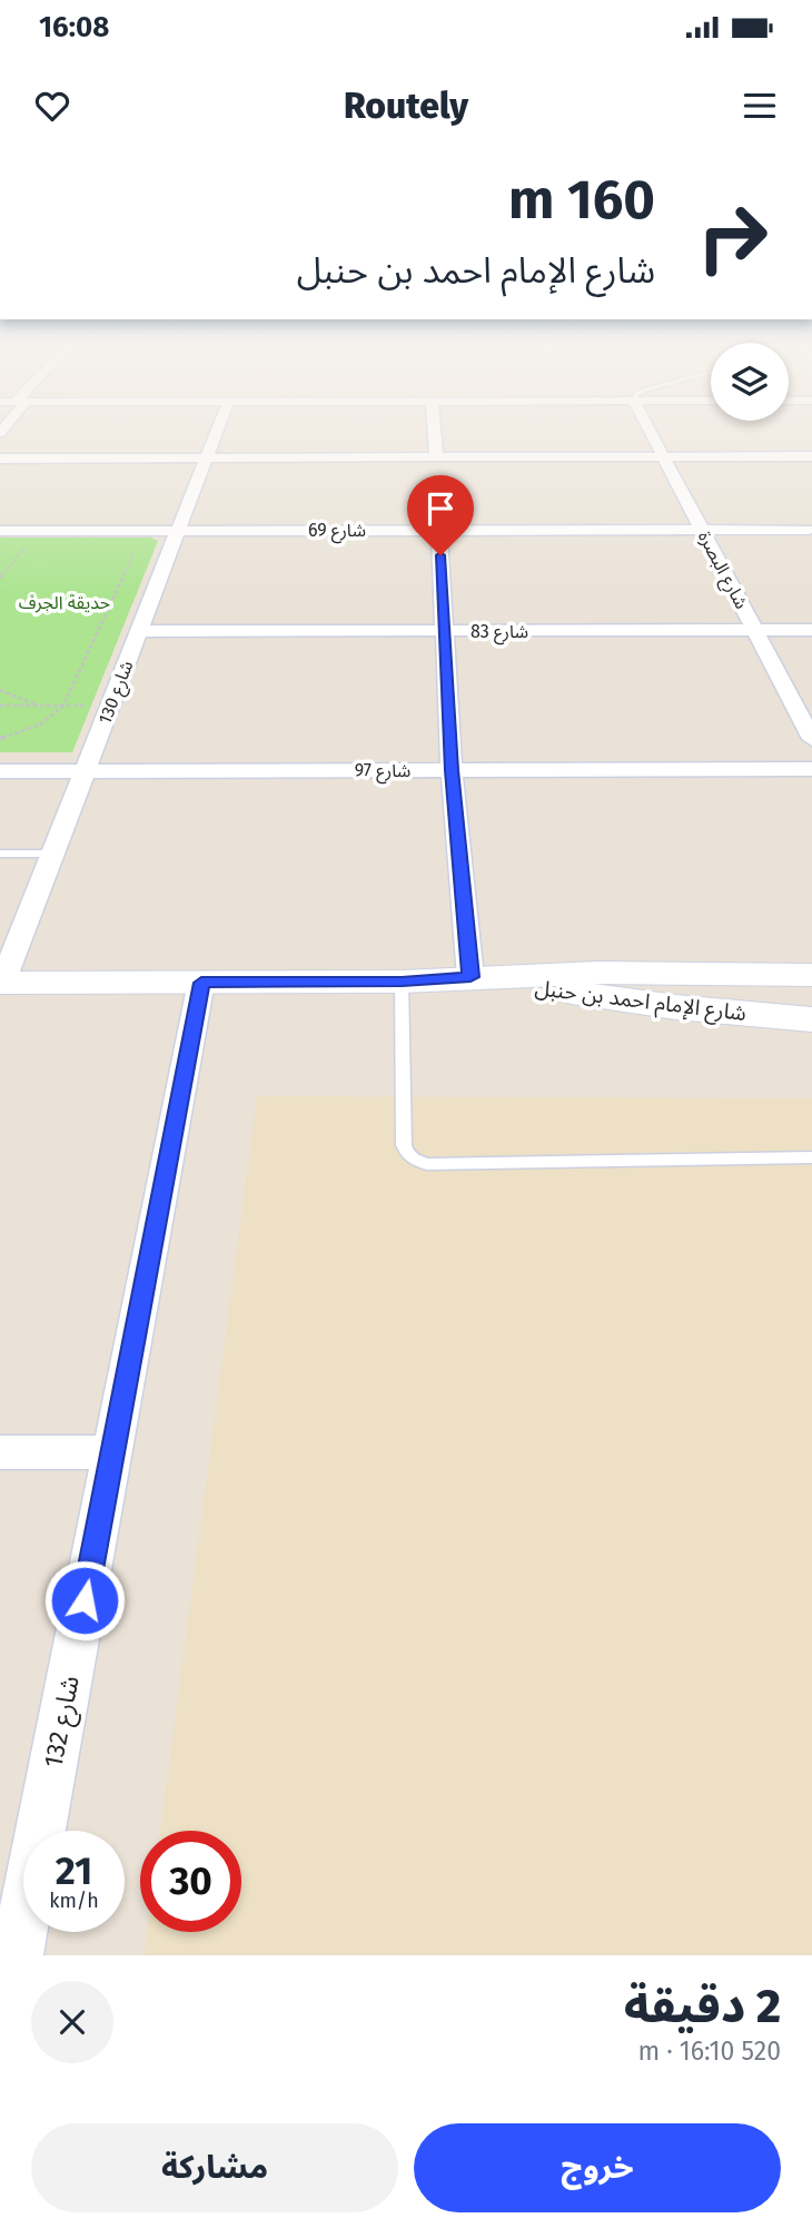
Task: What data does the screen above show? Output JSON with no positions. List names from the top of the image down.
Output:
{
  "streets": {
    "street": [
      "شارع 69",
      "شارع البصرة",
      "شارع 83",
      "شارع 130",
      "شارع 97",
      "شارع الإمام احمد بن حنبل",
      "شارع 132"
    ]
  },
  "crossings": [
    ["شارع 69", "شارع البصرة"],
    ["شارع 69", "شارع 130"],
    ["شارع البصرة", "شارع 83"],
    ["شارع 83", "شارع 130"],
    ["شارع 130", "شارع 97"],
    ["شارع 130", "شارع الإمام احمد بن حنبل"],
    ["شارع الإمام احمد بن حنبل", "شارع 132"]
  ],
  "parks": ["حديقة الجرف"],
  "page": {
    "status": "16:08",
    "header": "Routely",
    "turn": ["160 m", "شارع الإمام احمد بن حنبل"],
    "speed": "21 km/h",
    "limit": "30",
    "heading": ["2 دقيقة", "520 m · 16:10"],
    "buttons": ["خروج", "مشاركة"]
  }
}
